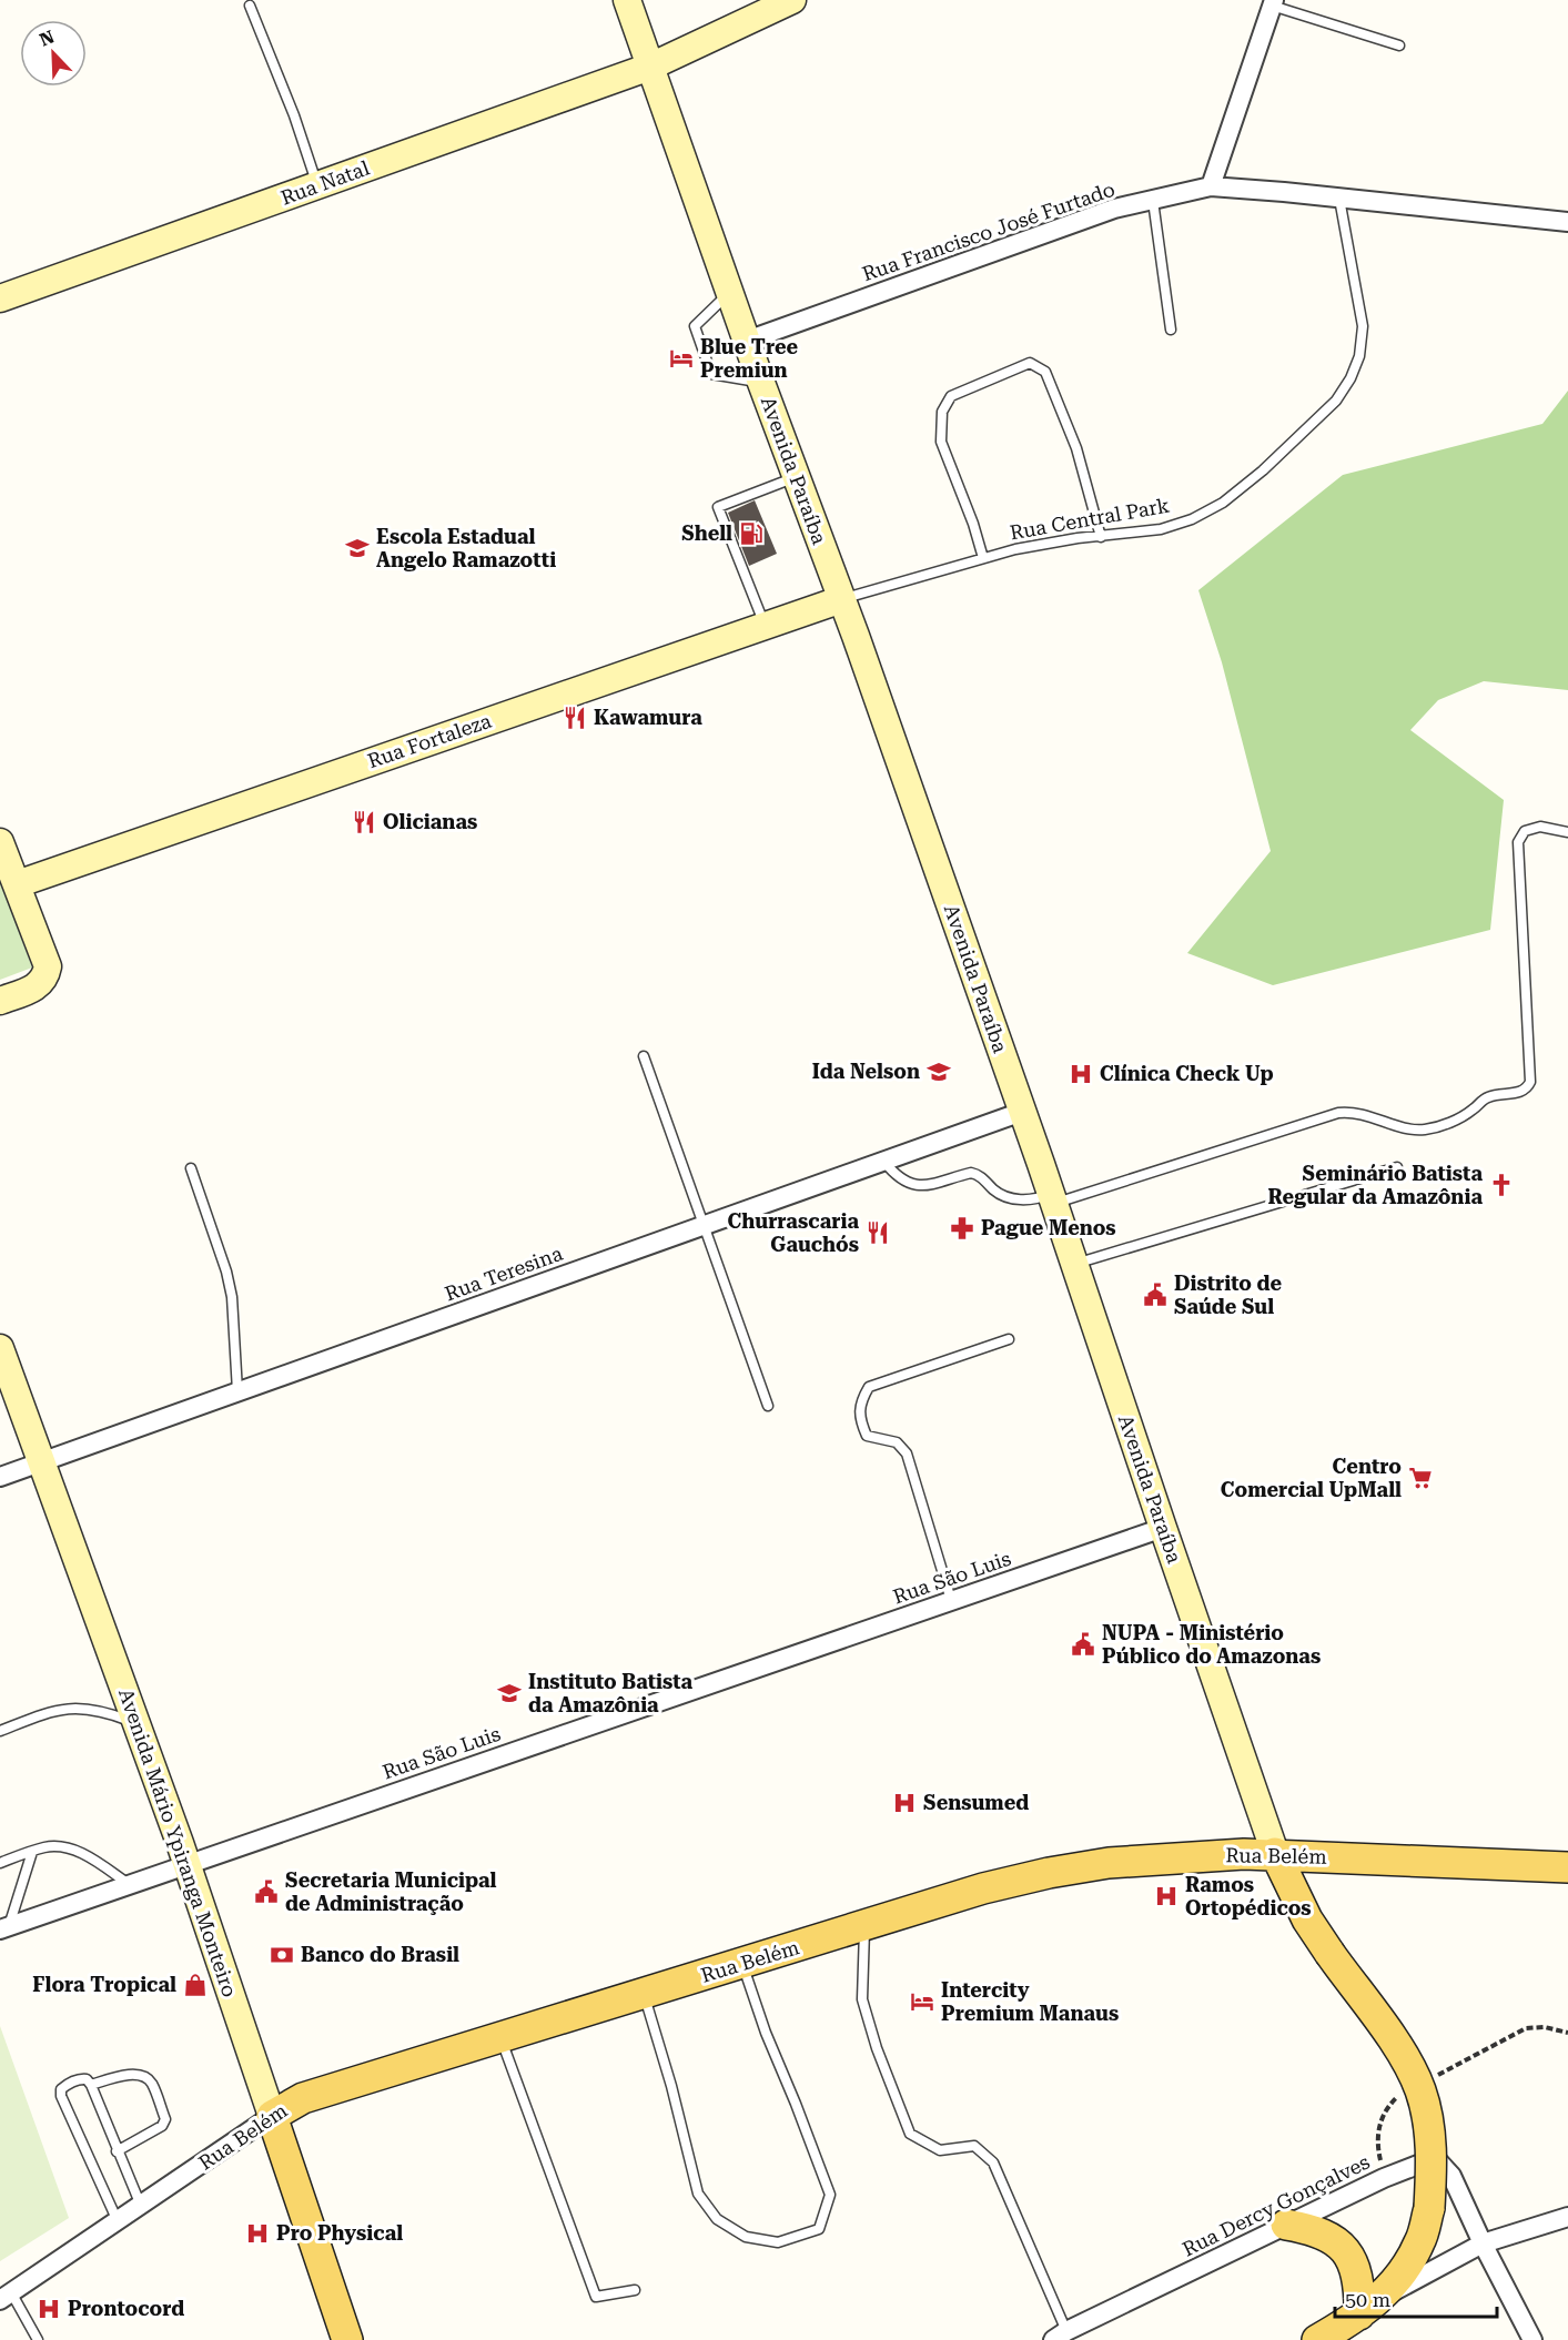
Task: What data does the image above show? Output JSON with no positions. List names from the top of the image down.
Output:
{
  "streets": {
    "main road": [
      "Rua Natal",
      "Avenida Paraíba",
      "Rua Fortaleza",
      "Avenida Mário Ypiranga Monteiro",
      "Rua Belém"
    ],
    "street": [
      "Rua Francisco José Furtado",
      "Rua Teresina",
      "Rua São Luis",
      "Rua Dercy Gonçalves"
    ],
    "lane": ["Rua Central Park"]
  },
  "crossings": [
    ["Rua Natal", "Avenida Paraíba"],
    ["Rua Francisco José Furtado", "Avenida Paraíba"],
    ["Rua Francisco José Furtado", "Rua Central Park"],
    ["Avenida Paraíba", "Rua Central Park"],
    ["Avenida Paraíba", "Rua Fortaleza"],
    ["Avenida Paraíba", "Rua Teresina"],
    ["Avenida Paraíba", "Rua São Luis"],
    ["Avenida Paraíba", "Rua Belém"],
    ["Rua Central Park", "Rua Fortaleza"],
    ["Rua Teresina", "Avenida Mário Ypiranga Monteiro"],
    ["Rua São Luis", "Avenida Mário Ypiranga Monteiro"],
    ["Avenida Mário Ypiranga Monteiro", "Rua Belém"]
  ],
  "places": {
    "hotel": ["Blue Tree Premiun", "Intercity Premium Manaus"],
    "fuel station": ["Shell"],
    "school or university": ["Escola Estadual Angelo Ramazotti", "Ida Nelson", "Instituto Batista da Amazônia"],
    "restaurant": ["Kawamura", "Olicianas", "Churrascaria Gaucho´s"],
    "hospital": [
      "Clínica Check Up",
      "Sensumed",
      "Ramos Ortopédicos",
      "Pro Physical",
      "Prontocord"
    ],
    "church": ["Seminário Batista Regular da Amazônia"],
    "pharmacy": ["Pague Menos"],
    "public building": ["Distrito de Saúde Sul", "NUPA - Ministério Público do Amazonas", "Secretaria Municipal de Administração"],
    "supermarket": ["Centro Comercial UpMall"],
    "bank": ["Banco do Brasil"],
    "shop": ["Flora Tropical"]
  },
  "scale_bar": "50 m",
  "north": "top left"
}
